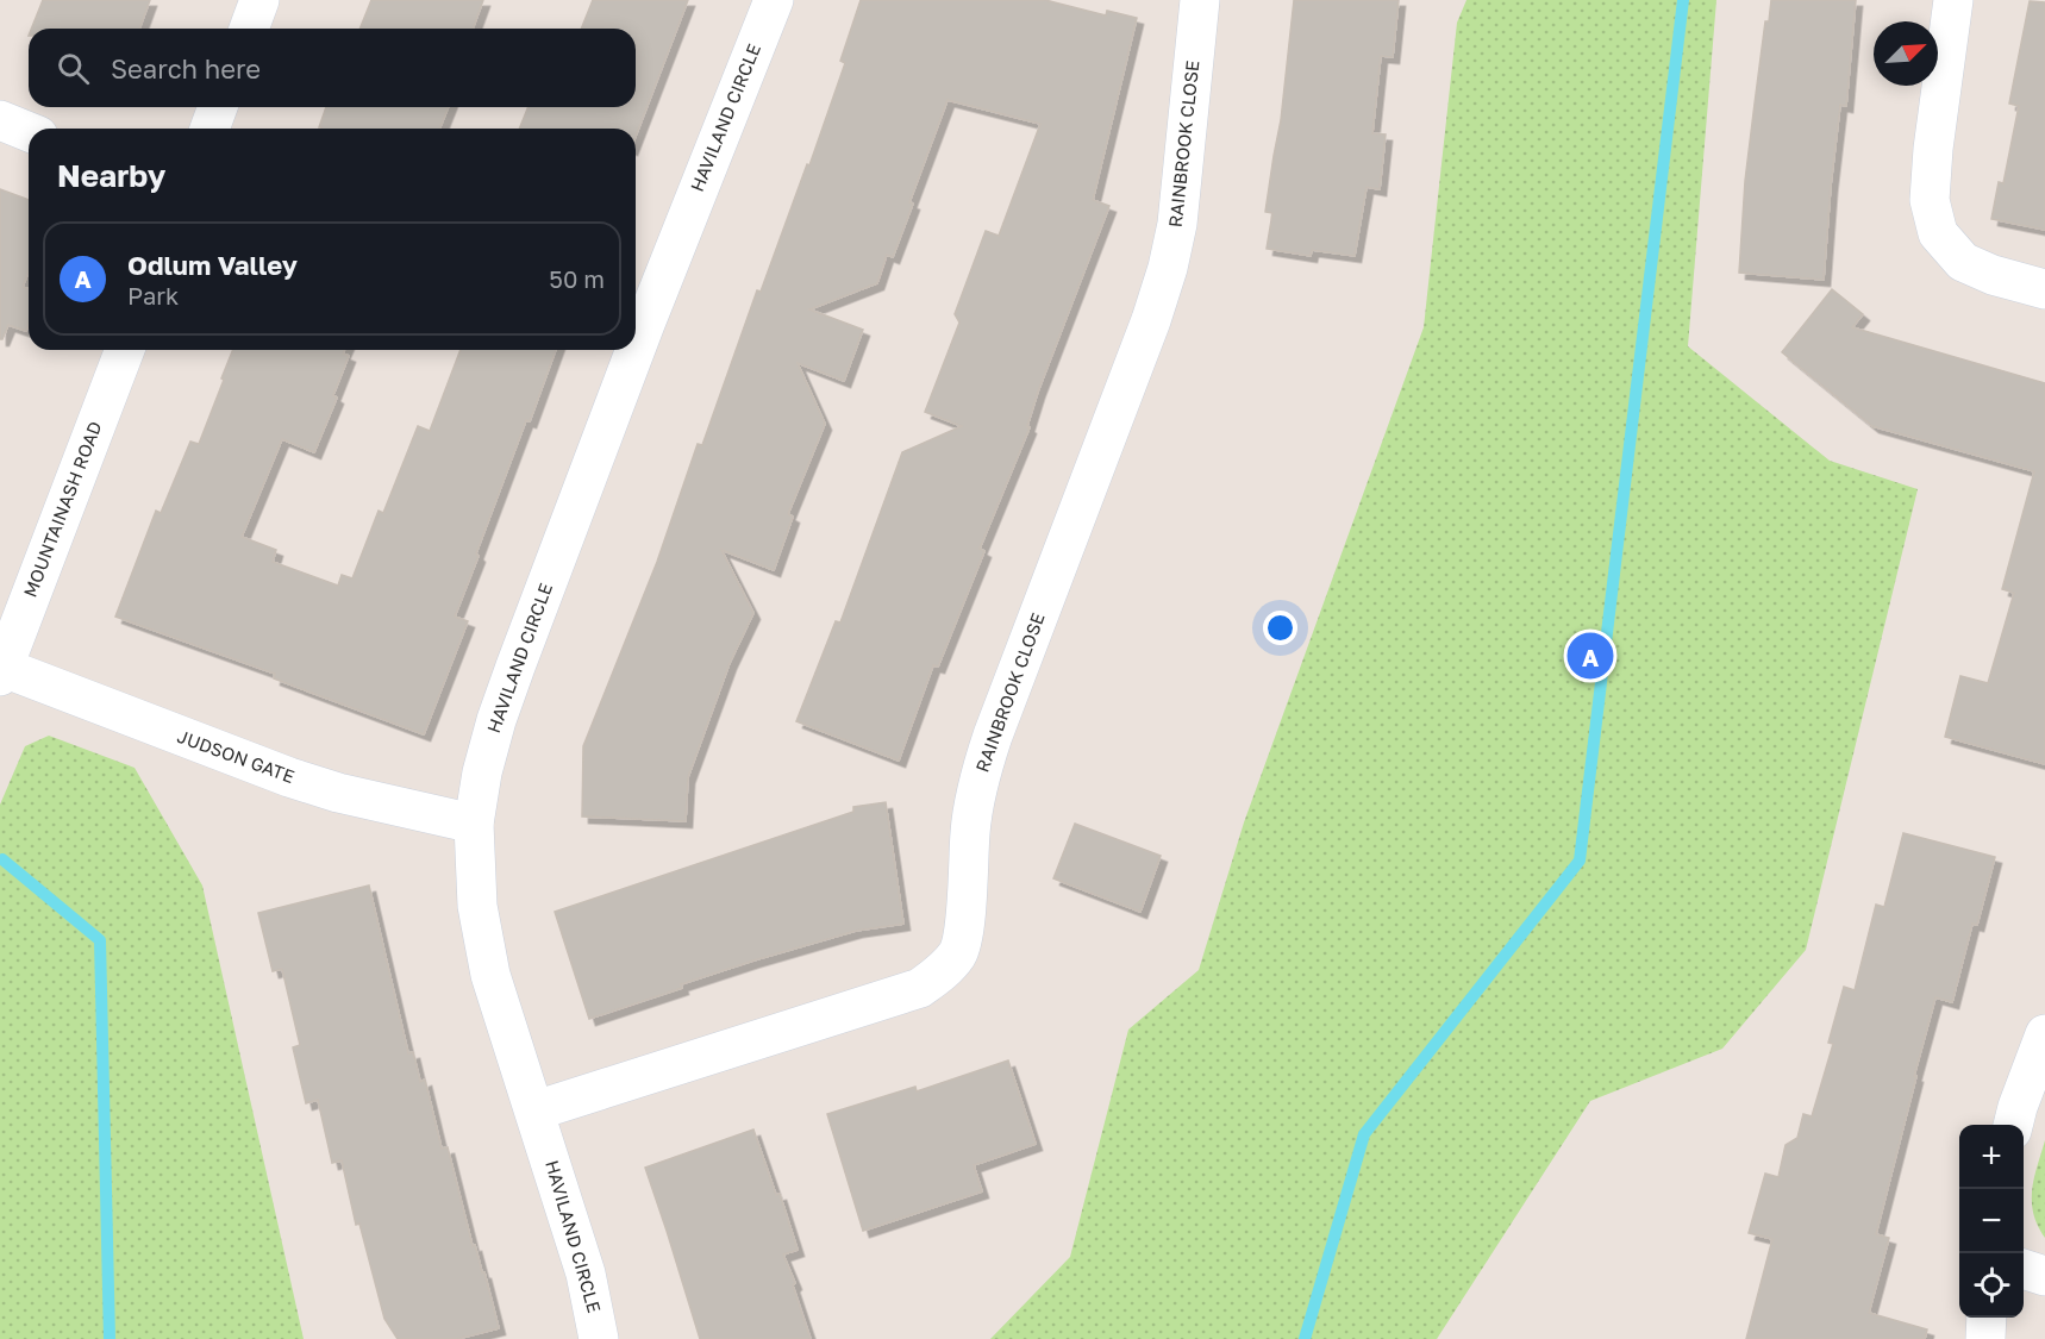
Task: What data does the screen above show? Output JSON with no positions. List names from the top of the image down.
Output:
{
  "streets": {
    "street": [
      "HAVILAND CIRCLE",
      "RAINBROOK CLOSE",
      "MOUNTAINASH ROAD",
      "JUDSON GATE"
    ]
  },
  "crossings": [
    ["HAVILAND CIRCLE", "RAINBROOK CLOSE"],
    ["HAVILAND CIRCLE", "JUDSON GATE"],
    ["MOUNTAINASH ROAD", "JUDSON GATE"]
  ],
  "north": "top right",
  "page": {
    "search": "Search here",
    "heading": "Nearby",
    "list": [
      {
        "mark": "A",
        "name": "Odlum Valley",
        "note": "Park",
        "value": "50 m"
      }
    ],
    "pins": "A",
    "map_buttons": ["+", "−"]
  }
}
